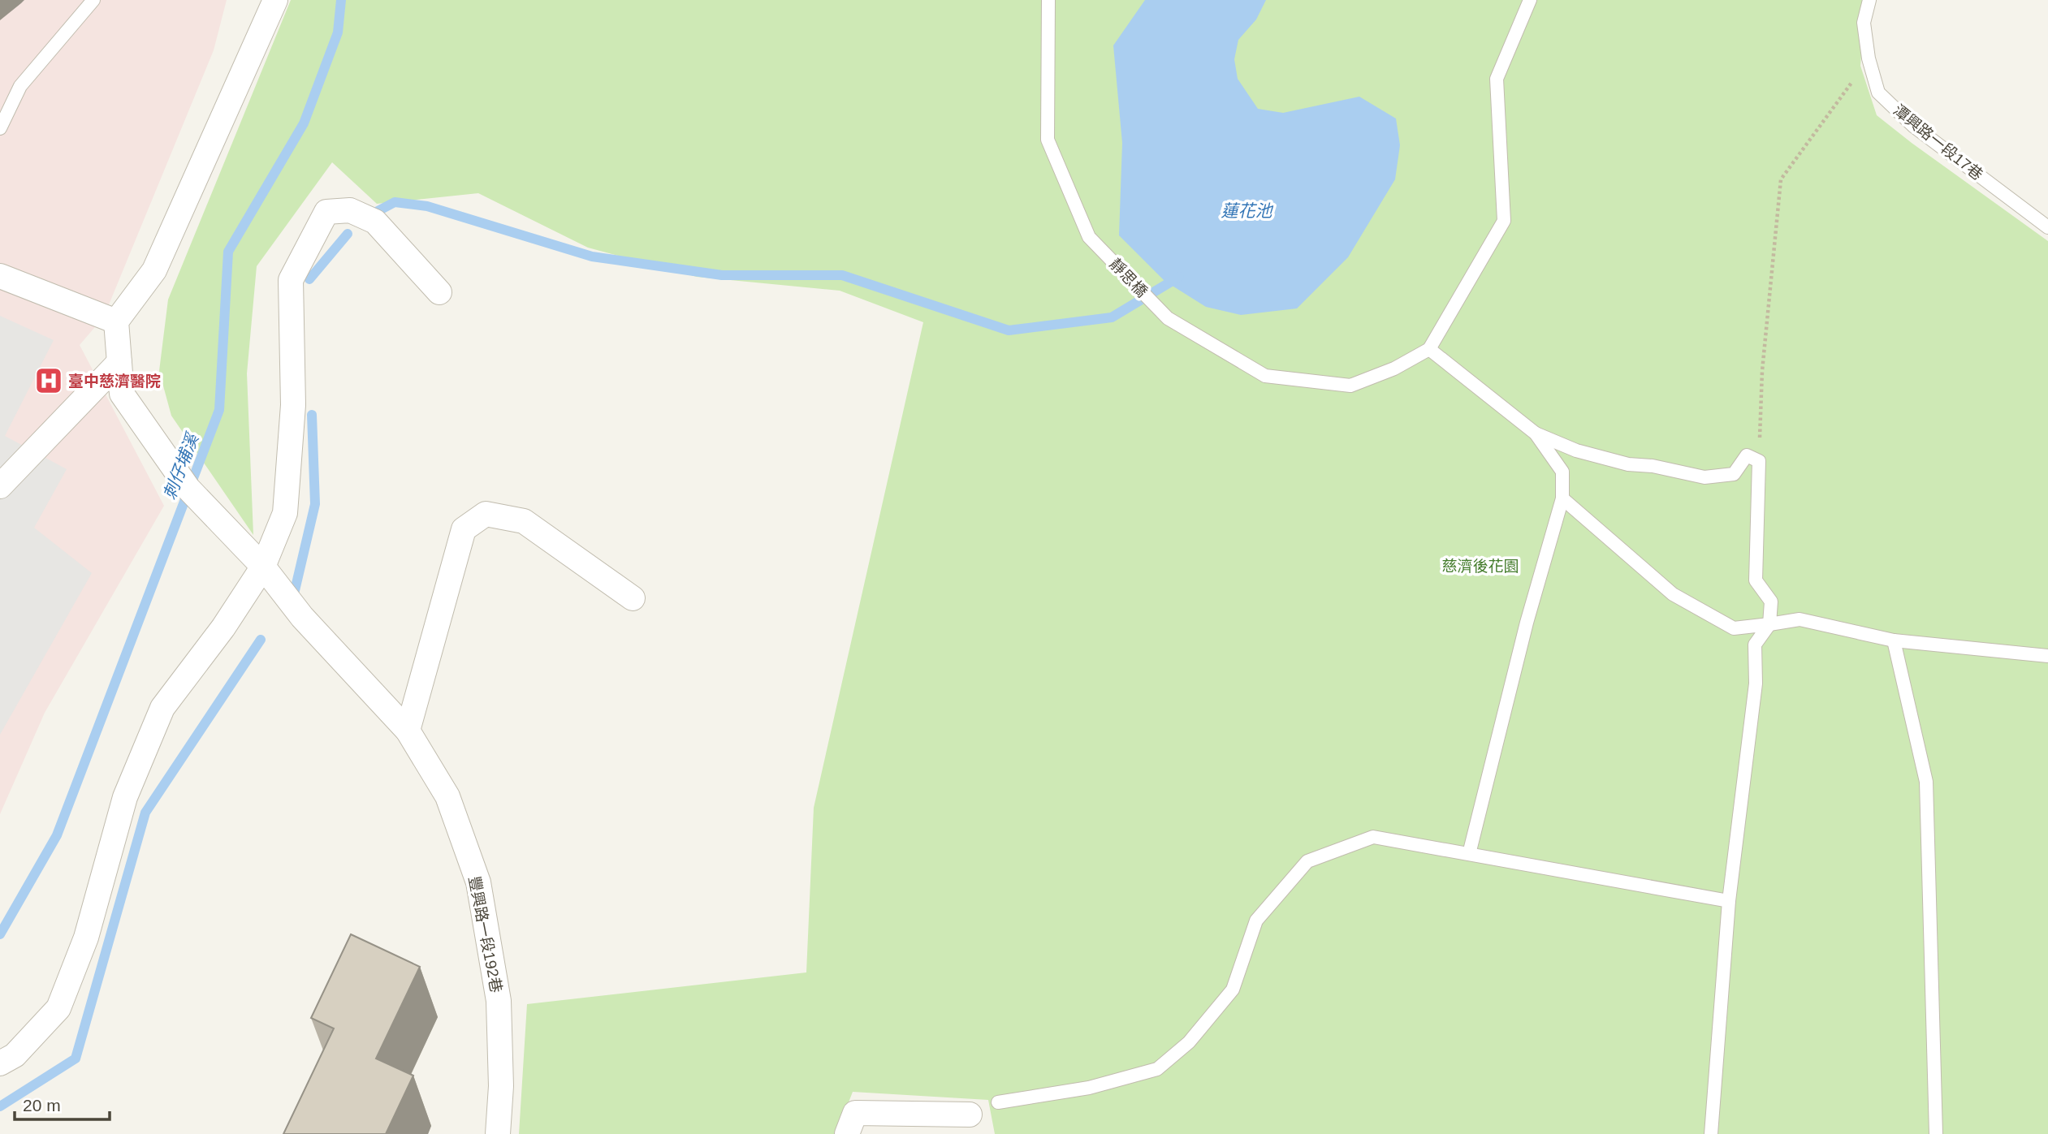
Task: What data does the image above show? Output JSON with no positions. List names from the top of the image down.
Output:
{
  "streets": {
    "street": ["豐興路一段192巷"],
    "lane": ["潭興路一段17巷", "靜思橋"]
  },
  "water": ["蓮花池", "刺仔埔溪"],
  "parks": ["慈濟後花園"],
  "places": {
    "hospital": ["臺中慈濟醫院"]
  },
  "scale_bar": "20 m"
}
